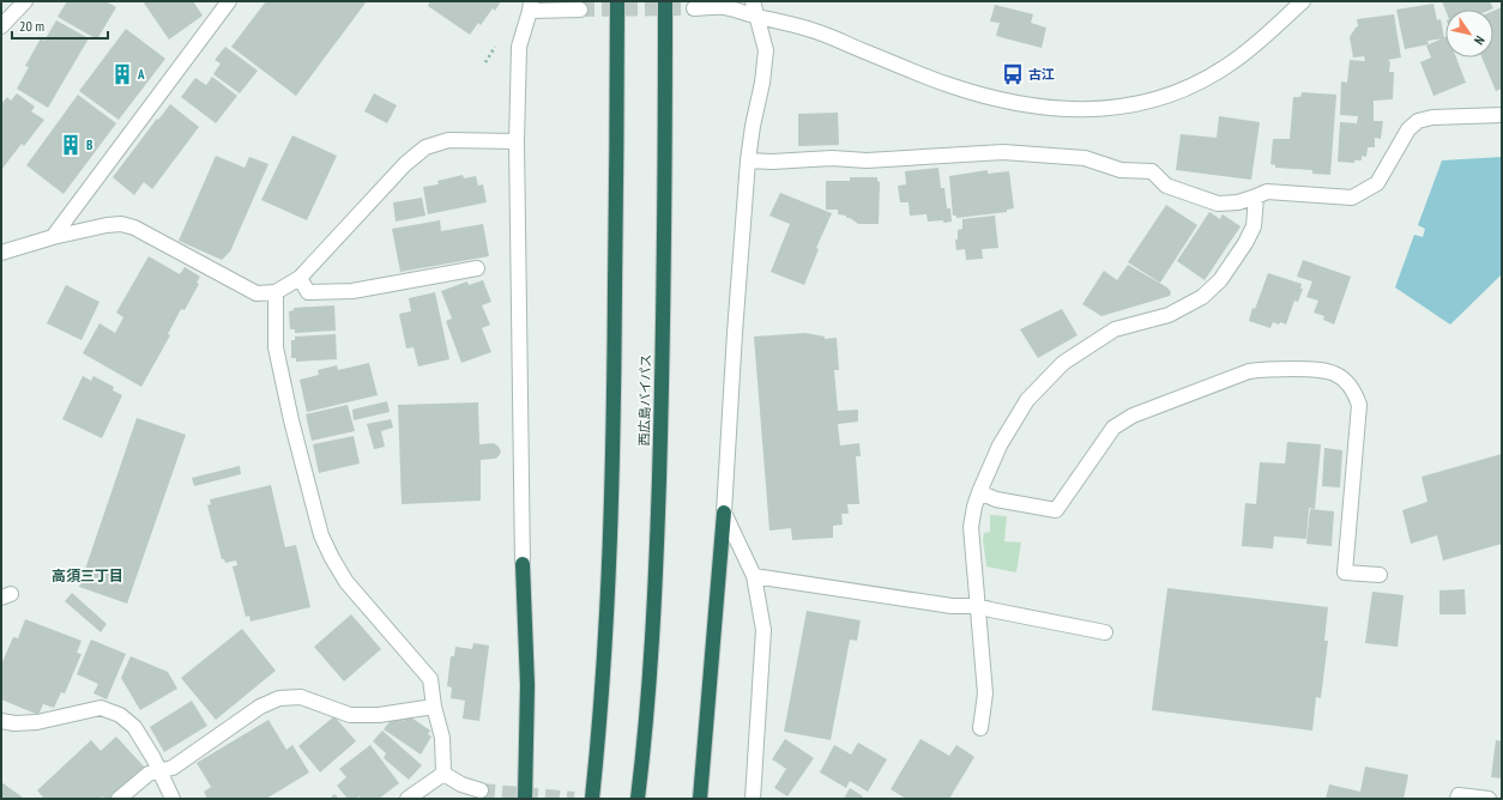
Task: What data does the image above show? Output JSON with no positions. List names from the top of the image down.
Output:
{
  "streets": {
    "highway": ["西広島バイパス"]
  },
  "districts": ["高須三丁目"],
  "places": {
    "building": ["A", "B"],
    "bus stop": ["古江"]
  },
  "scale_bar": "20 m",
  "north": "bottom right"
}
